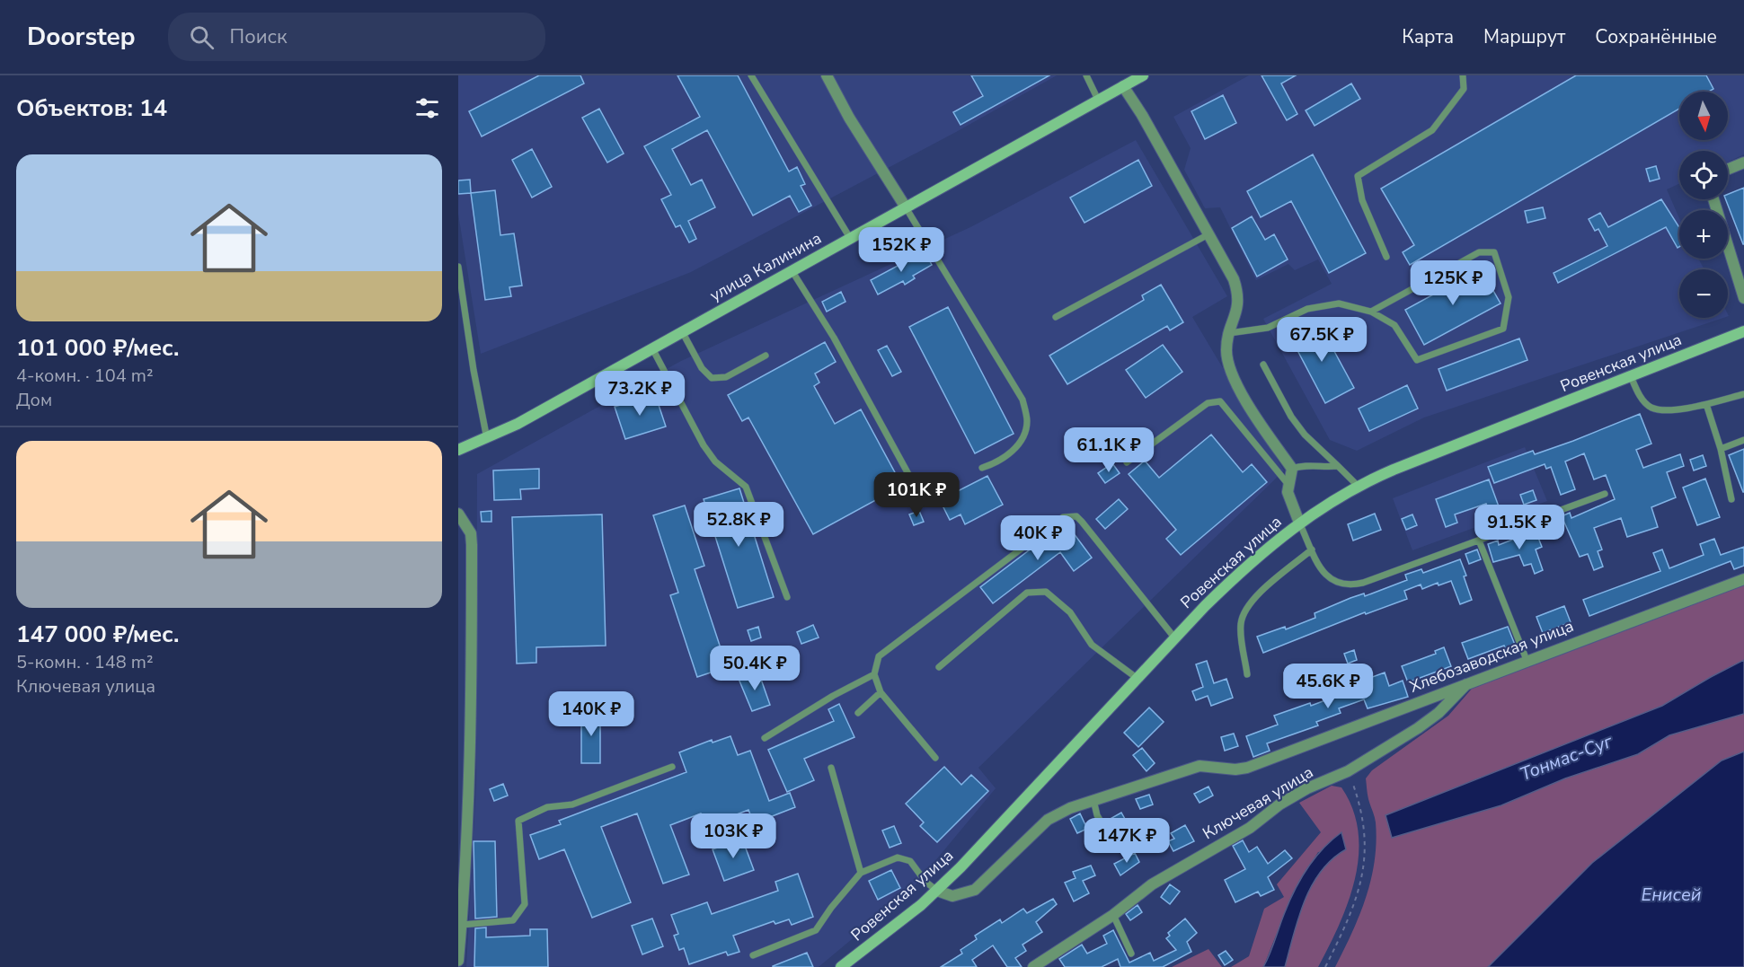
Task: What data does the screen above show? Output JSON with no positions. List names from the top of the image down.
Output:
{
  "streets": {
    "main road": ["улица Калинина", "Ровенская улица"],
    "street": ["Хлебозаводская улица", "Ключевая улица"]
  },
  "crossings": [
    ["Ровенская улица", "Хлебозаводская улица"],
    ["Хлебозаводская улица", "Ключевая улица"]
  ],
  "water": ["Тонмас-Суг", "Енисей"],
  "north": "bottom",
  "page": {
    "header": "Doorstep",
    "search": "Поиск",
    "nav": ["Карта", "Маршрут", "Сохранённые"],
    "heading": "Объектов: 14",
    "map_buttons": ["+", "−"],
    "list": [
      {
        "name": "101 000 ₽/мес.",
        "note": "4-комн. · 104 m² · Дом"
      },
      {
        "name": "147 000 ₽/мес.",
        "note": "5-комн. · 148 m² · Ключевая улица"
      }
    ],
    "price": [
      "152K ₽",
      "125K ₽",
      "67.5K ₽",
      "73.2K ₽",
      "61.1K ₽",
      "101K ₽",
      "52.8K ₽",
      "91.5K ₽",
      "40K ₽",
      "50.4K ₽",
      "45.6K ₽",
      "140K ₽",
      "103K ₽",
      "147K ₽"
    ]
  }
}
